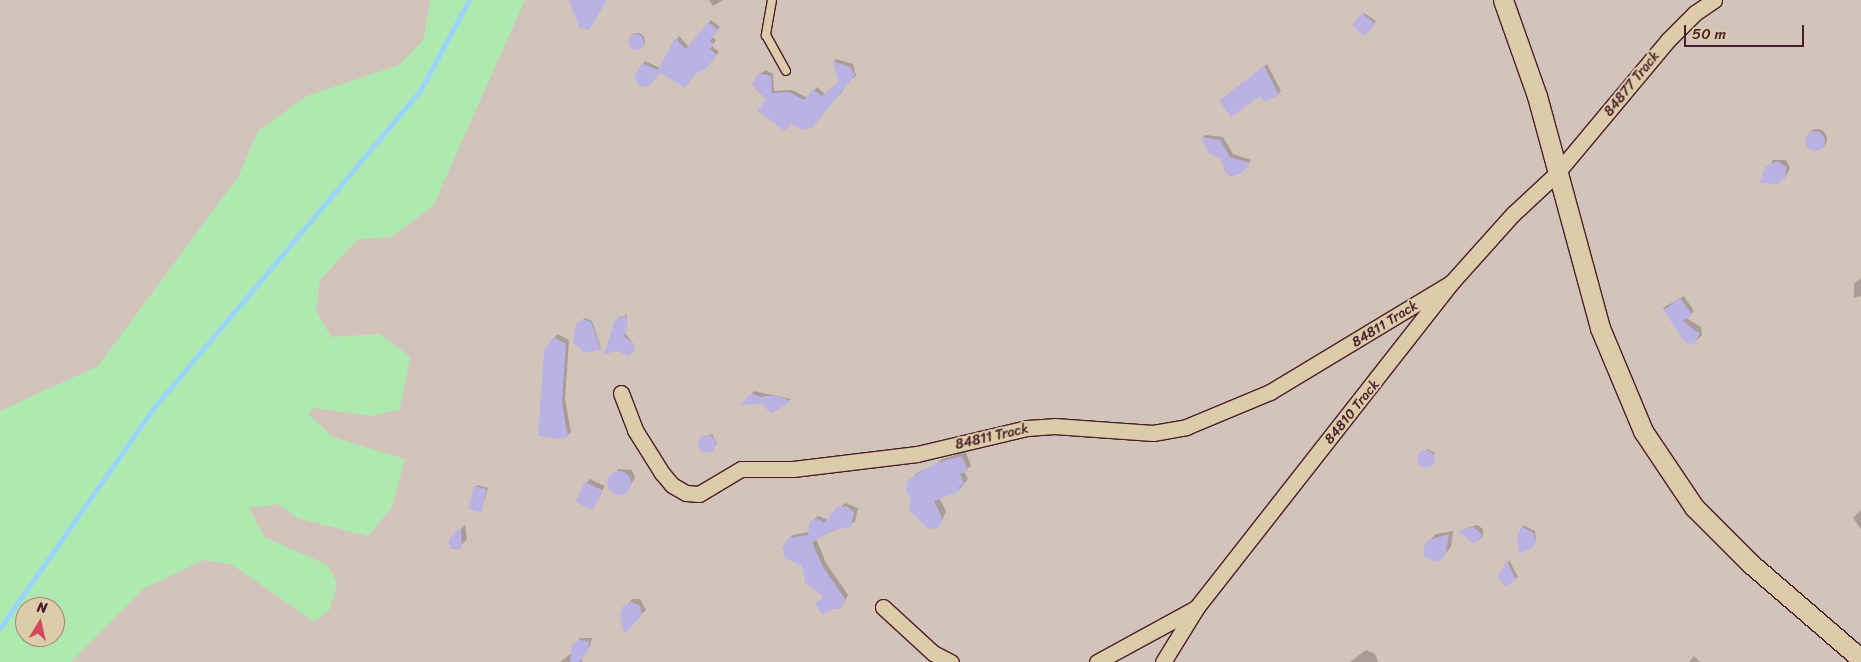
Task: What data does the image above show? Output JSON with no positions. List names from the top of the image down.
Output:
{
  "streets": {
    "street": ["84877 Track", "84811 Track", "84810 Track"]
  },
  "crossings": [
    ["84877 Track", "84810 Track"],
    ["84811 Track", "84810 Track"]
  ],
  "scale_bar": "50 m",
  "north": "top"
}
